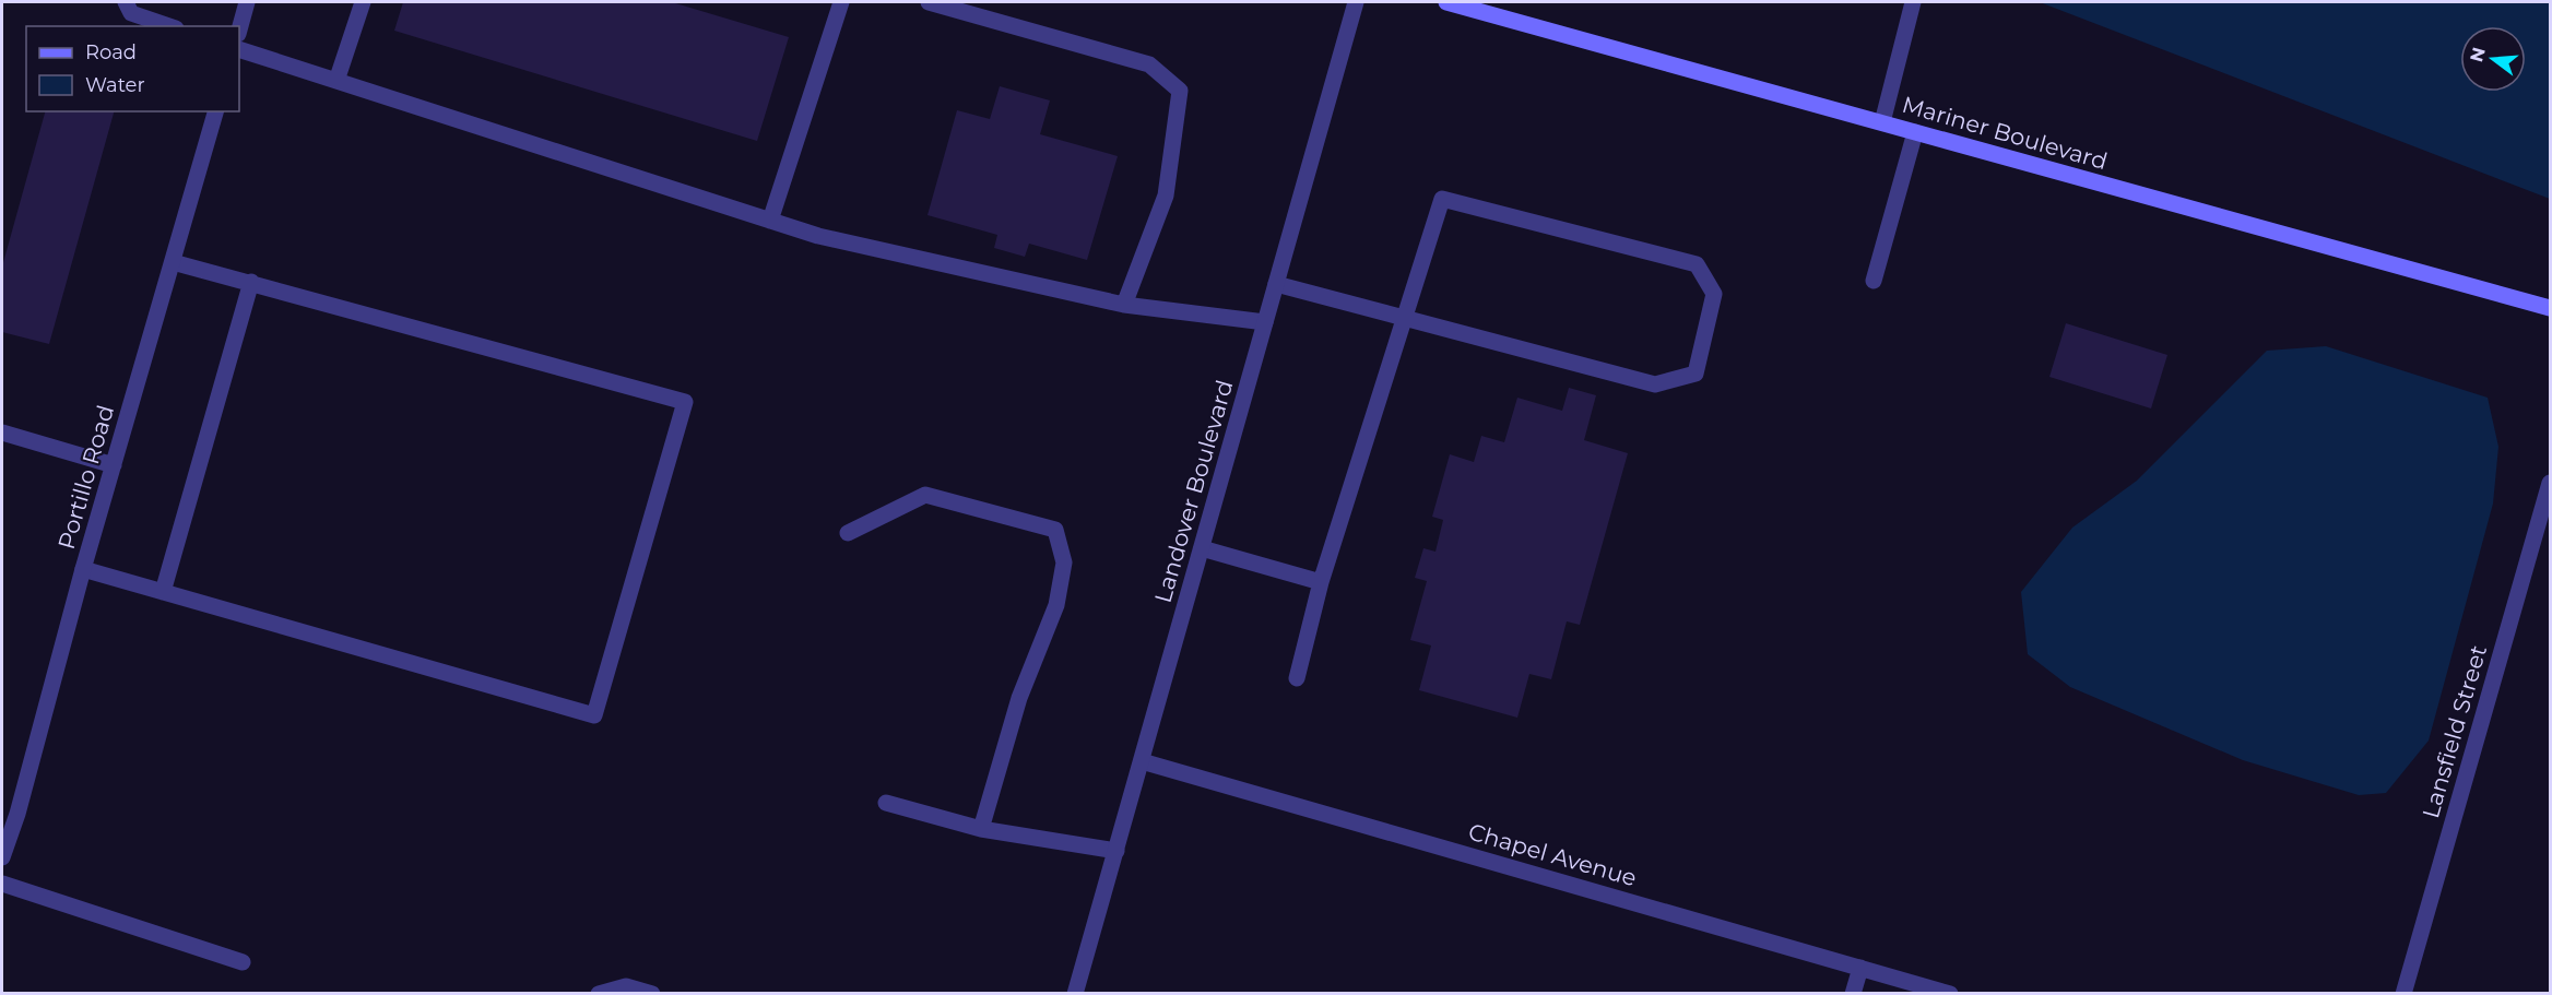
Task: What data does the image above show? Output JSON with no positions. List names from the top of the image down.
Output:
{
  "streets": {
    "main road": ["Mariner Boulevard"],
    "street": [
      "Portillo Road",
      "Landover Boulevard",
      "Lansfield Street",
      "Chapel Avenue"
    ]
  },
  "crossings": [
    ["Landover Boulevard", "Chapel Avenue"]
  ],
  "legend": ["Road", "Water"],
  "north": "left"
}
